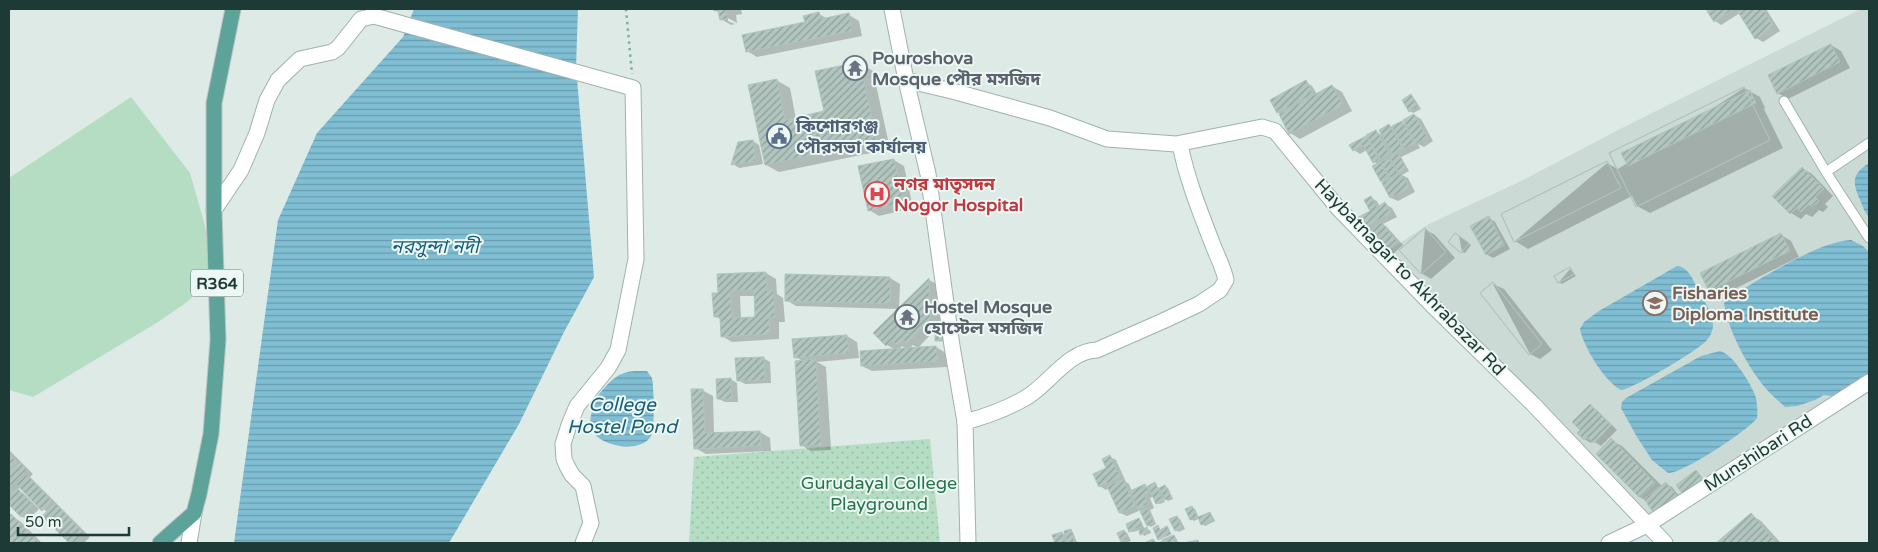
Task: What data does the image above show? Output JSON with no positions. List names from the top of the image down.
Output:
{
  "streets": {
    "main road": ["R364"],
    "street": ["Haybatnagar to Akhrabazar Rd", "Munshibari Rd"]
  },
  "crossings": [
    ["Haybatnagar to Akhrabazar Rd", "Munshibari Rd"]
  ],
  "water": ["নরসুন্দা নদী", "College Hostel Pond"],
  "parks": ["Gurudayal College Playground"],
  "places": {
    "temple": ["Pouroshova Mosque পৌর মসজিদ", "Hostel Mosque হোস্টেল মসজিদ"],
    "public building": ["কিশোরগঞ্জ পৌরসভা কার্যালয়"],
    "hospital": ["নগর মাতৃসদন Nogor Hospital"],
    "school or university": ["Fisharies Diploma Institute"]
  },
  "scale_bar": "50 m"
}
